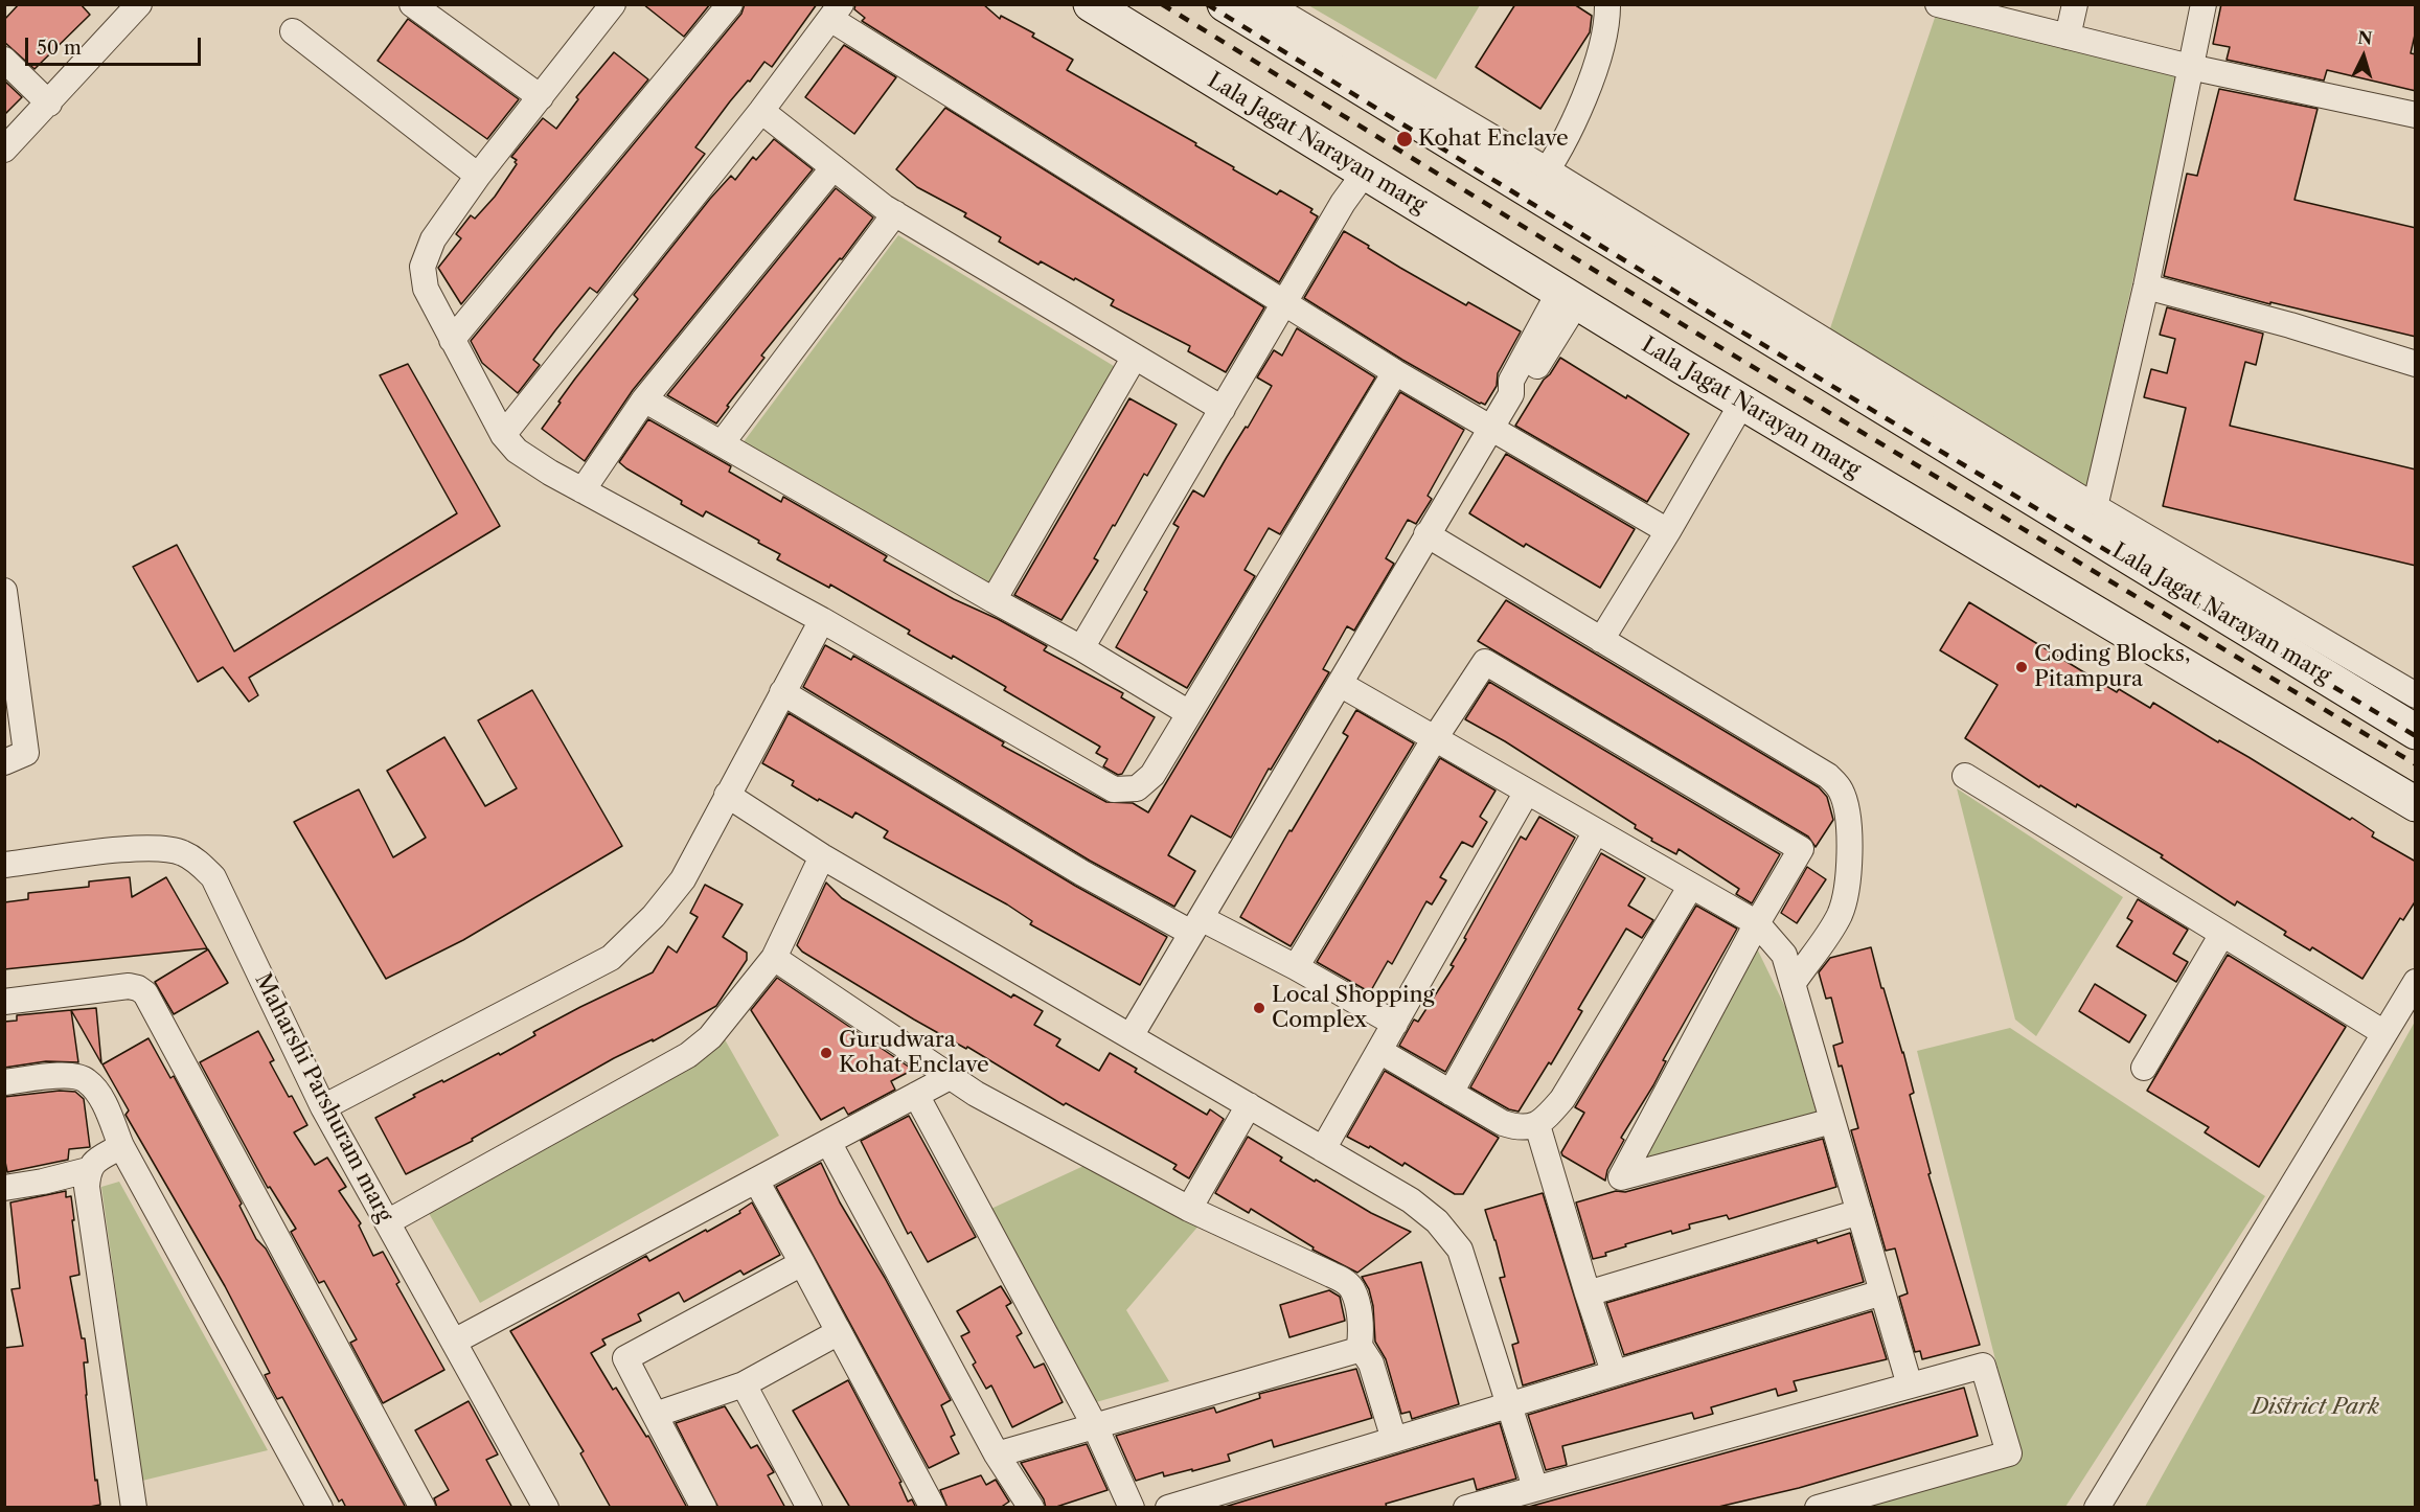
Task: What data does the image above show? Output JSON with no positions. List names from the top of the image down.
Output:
{
  "streets": {
    "main road": ["Lala Jagat Narayan marg"],
    "street": ["Maharshi Parshuram marg"]
  },
  "parks": ["District Park"],
  "places": [
    "Kohat Enclave",
    "Coding Blocks, Pitampura",
    "Local Shopping Complex",
    "Gurudwara Kohat Enclave"
  ],
  "scale_bar": "50 m",
  "north": "top"
}
